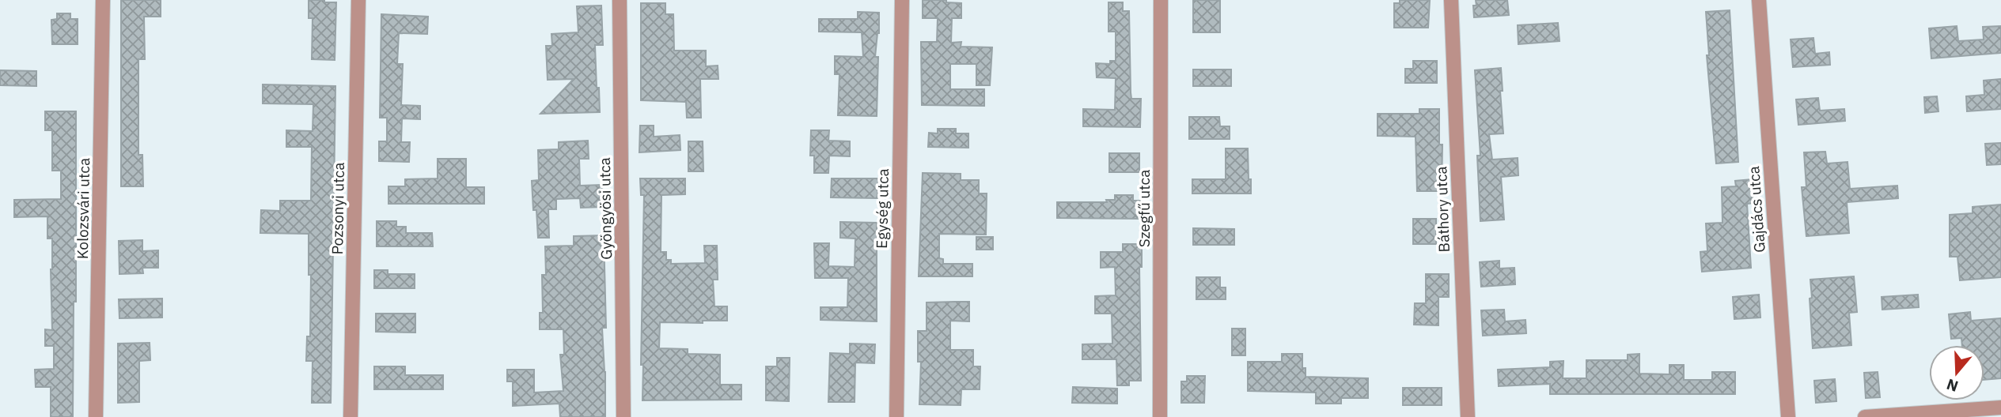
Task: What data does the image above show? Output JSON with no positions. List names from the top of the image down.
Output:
{
  "streets": {
    "street": [
      "Kolozsvári utca",
      "Pozsonyi utca",
      "Gyöngyösi utca",
      "Egység utca",
      "Szegfű utca",
      "Báthory utca",
      "Gajdács utca"
    ]
  },
  "north": "bottom"
}
